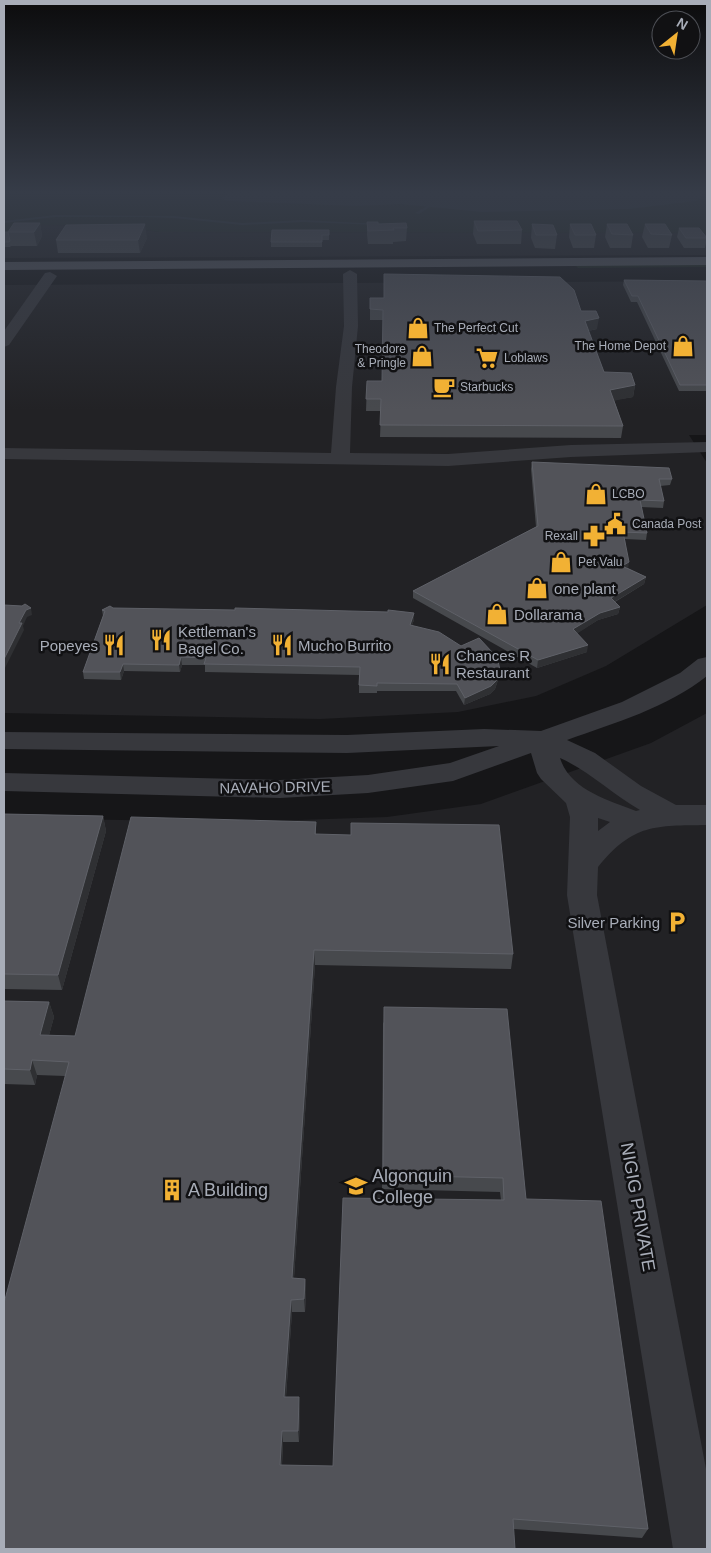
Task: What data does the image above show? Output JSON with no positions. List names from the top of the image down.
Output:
{
  "streets": {
    "street": ["NAVAHO DRIVE", "NIGIG PRIVATE"]
  },
  "places": {
    "shop": [
      "The Perfect Cut",
      "The Home Depot",
      "Theodore & Pringle",
      "LCBO",
      "Pet Valu",
      "one plant",
      "Dollarama"
    ],
    "supermarket": ["Loblaws"],
    "cafe": ["Starbucks"],
    "public building": ["Canada Post"],
    "pharmacy": ["Rexall"],
    "restaurant": [
      "Kettleman's Bagel Co.",
      "Popeyes",
      "Mucho Burrito",
      "Chances R Restaurant"
    ],
    "parking": ["Silver Parking"],
    "school or university": ["Algonquin College"],
    "building": ["A Building"]
  },
  "north": "top right"
}
